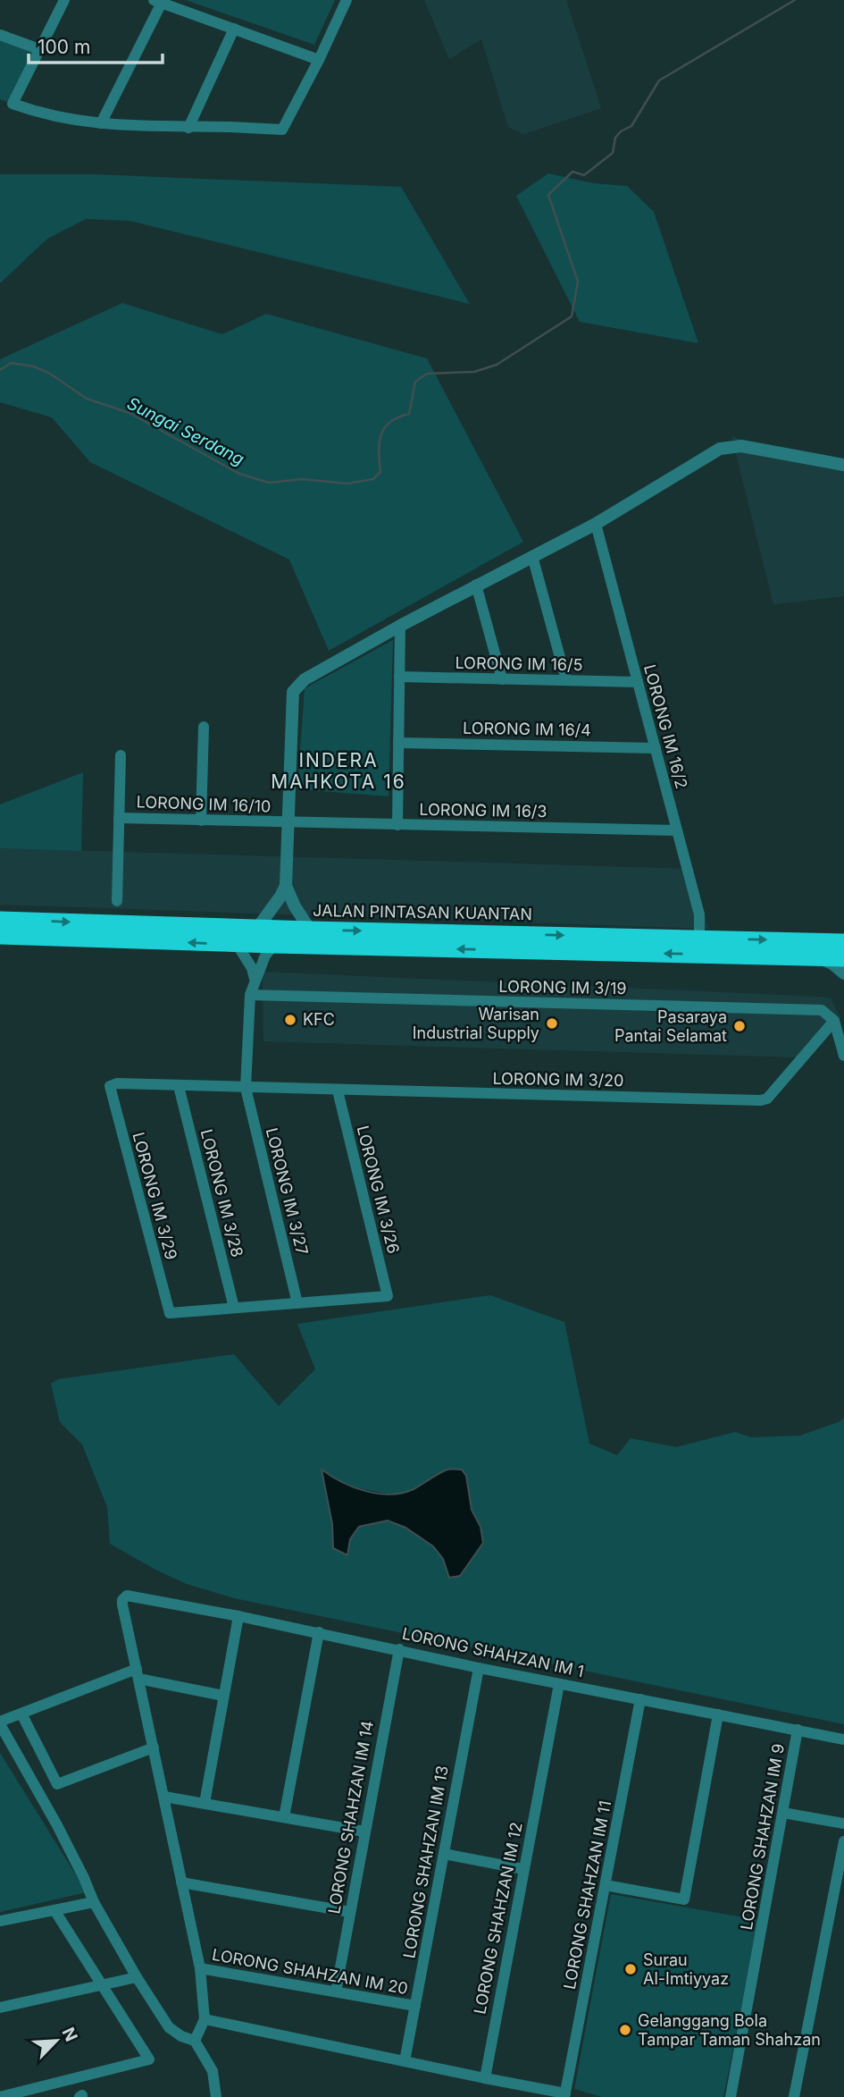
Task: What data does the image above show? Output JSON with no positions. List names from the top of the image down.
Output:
{
  "streets": {
    "highway": ["JALAN PINTASAN KUANTAN"],
    "street": [
      "LORONG IM 16/5",
      "LORONG IM 16/2",
      "LORONG IM 16/4",
      "LORONG IM 16/10",
      "LORONG IM 16/3",
      "LORONG IM 3/19",
      "LORONG IM 3/20",
      "LORONG IM 3/26",
      "LORONG IM 3/27",
      "LORONG IM 3/28",
      "LORONG IM 3/29",
      "LORONG SHAHZAN IM 1",
      "LORONG SHAHZAN IM 14",
      "LORONG SHAHZAN IM 9",
      "LORONG SHAHZAN IM 13",
      "LORONG SHAHZAN IM 11",
      "LORONG SHAHZAN IM 12",
      "LORONG SHAHZAN IM 20"
    ]
  },
  "crossings": [
    ["LORONG IM 16/5", "LORONG IM 16/2"],
    ["LORONG IM 16/2", "LORONG IM 16/4"],
    ["LORONG IM 16/2", "LORONG IM 16/3"],
    ["LORONG IM 16/2", "JALAN PINTASAN KUANTAN"],
    ["LORONG IM 16/10", "LORONG IM 16/3"],
    ["LORONG IM 3/19", "LORONG IM 3/20"],
    ["LORONG IM 3/19", "LORONG IM 3/27"],
    ["LORONG IM 3/20", "LORONG IM 3/26"],
    ["LORONG IM 3/20", "LORONG IM 3/27"],
    ["LORONG IM 3/20", "LORONG IM 3/28"],
    ["LORONG IM 3/20", "LORONG IM 3/29"],
    ["LORONG IM 3/26", "LORONG IM 3/27"],
    ["LORONG IM 3/28", "LORONG IM 3/29"],
    ["LORONG SHAHZAN IM 1", "LORONG SHAHZAN IM 14"],
    ["LORONG SHAHZAN IM 1", "LORONG SHAHZAN IM 9"],
    ["LORONG SHAHZAN IM 1", "LORONG SHAHZAN IM 13"],
    ["LORONG SHAHZAN IM 1", "LORONG SHAHZAN IM 11"],
    ["LORONG SHAHZAN IM 1", "LORONG SHAHZAN IM 12"],
    ["LORONG SHAHZAN IM 14", "LORONG SHAHZAN IM 20"],
    ["LORONG SHAHZAN IM 13", "LORONG SHAHZAN IM 20"]
  ],
  "districts": ["INDERA MAHKOTA 16"],
  "water": ["Sungai Serdang"],
  "places": [
    "KFC",
    "Warisan Industrial Supply",
    "Pasaraya Pantai Selamat",
    "Surau Al-Imtiyyaz",
    "Gelanggang Bola Tampar Taman Shahzan"
  ],
  "scale_bar": "100 m",
  "north": "top right"
}
